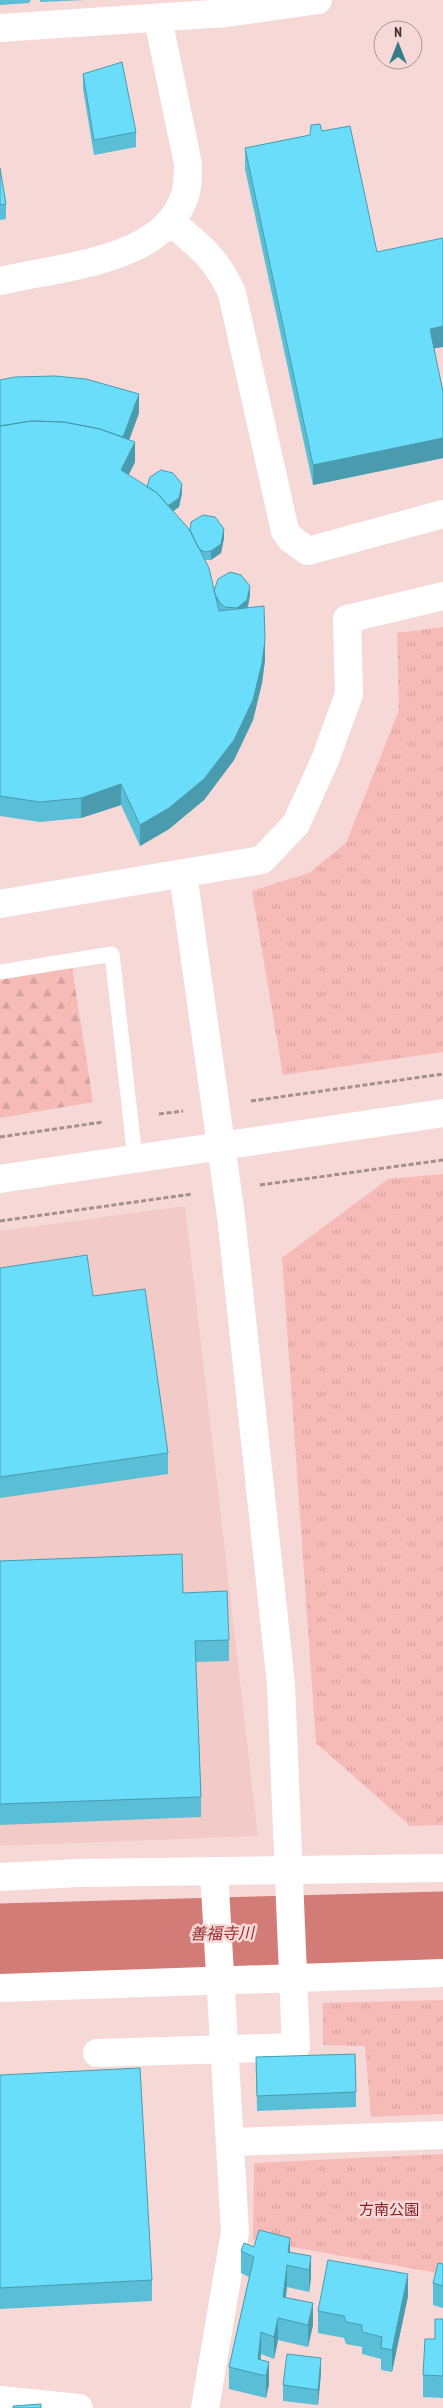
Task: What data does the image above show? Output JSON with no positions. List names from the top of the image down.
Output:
{
  "water": ["善福寺川"],
  "parks": ["方南公園"],
  "north": "top"
}
